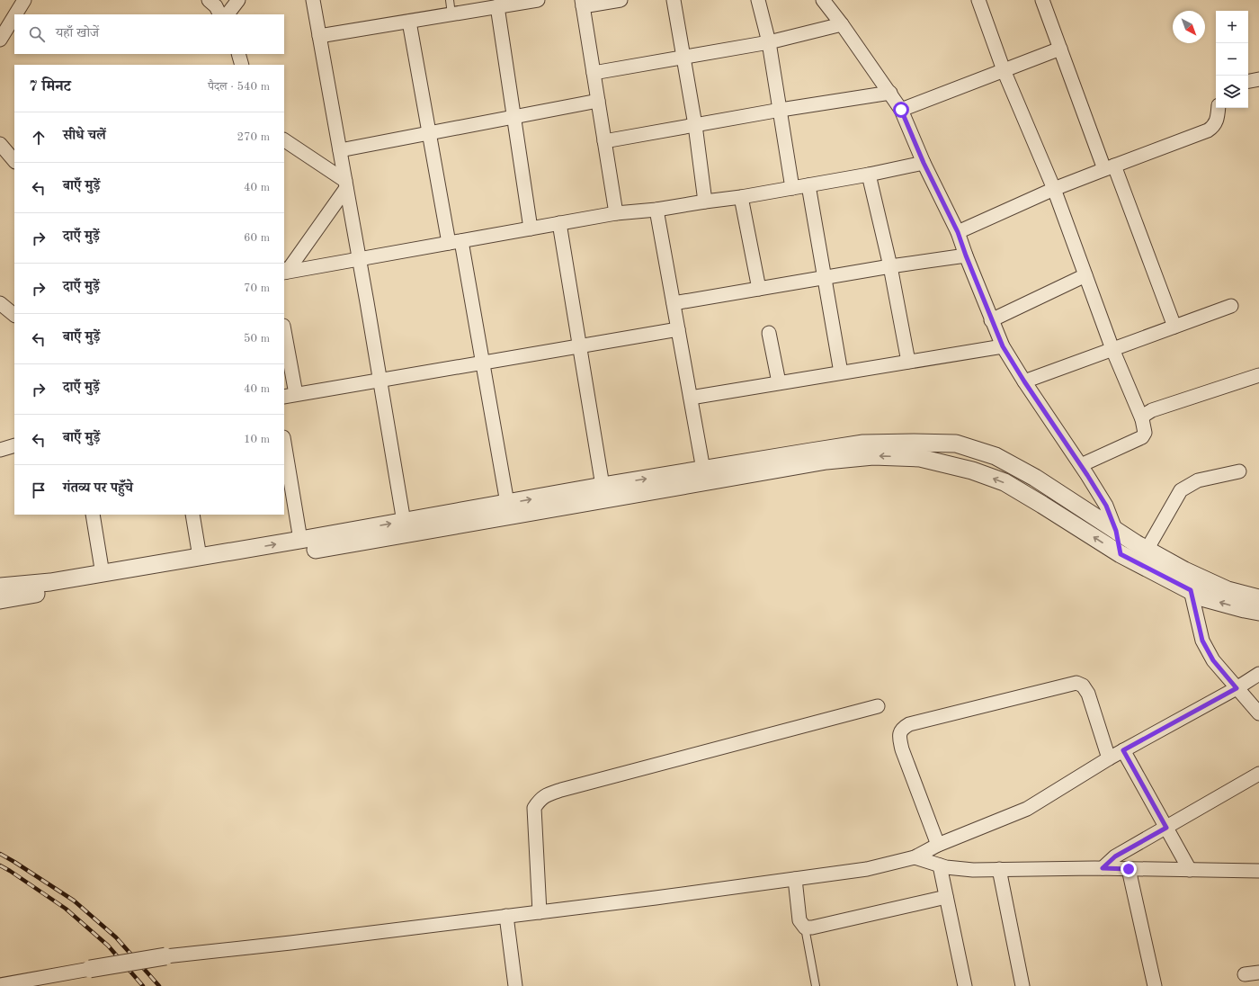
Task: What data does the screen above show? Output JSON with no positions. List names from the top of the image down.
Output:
{
  "north": "bottom right",
  "page": {
    "map_buttons": ["+", "−"],
    "search": "यहाँ खोजें",
    "heading": ["7 मिनट", "पैदल · 540 m"],
    "list": [
      ["सीधे चलें", "270 m"],
      ["बाएँ मुड़ें", "40 m"],
      ["दाएँ मुड़ें", "60 m"],
      ["दाएँ मुड़ें", "70 m"],
      ["बाएँ मुड़ें", "50 m"],
      ["दाएँ मुड़ें", "40 m"],
      ["बाएँ मुड़ें", "10 m"],
      "गंतव्य पर पहुँचे"
    ]
  }
}
